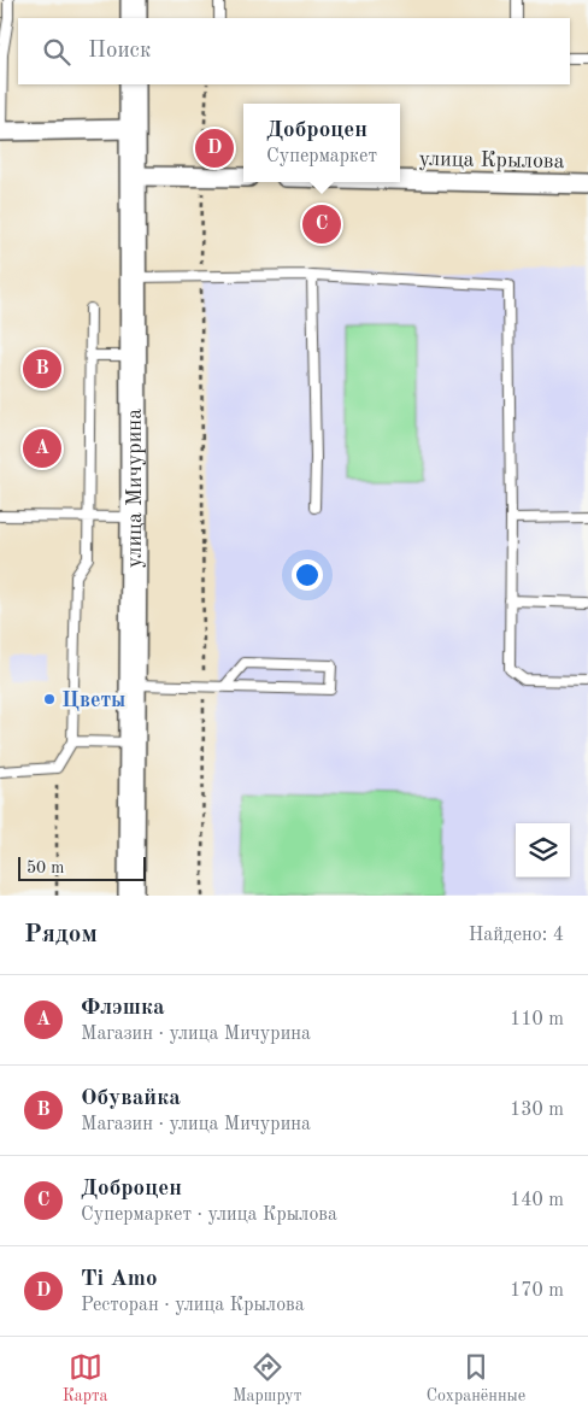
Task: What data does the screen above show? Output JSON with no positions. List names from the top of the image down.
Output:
{
  "streets": {
    "main road": ["улица Мичурина"],
    "street": ["улица Крылова"]
  },
  "places": ["Цветы"],
  "scale_bar": "50 m",
  "page": {
    "search": "Поиск",
    "popup": ["Доброцен", "Супермаркет"],
    "pins": [
      "D",
      "C",
      "B",
      "A"
    ],
    "scale": "50 m",
    "heading": ["Рядом", "Найдено: 4"],
    "list": [
      {
        "mark": "A",
        "name": "Флэшка",
        "note": "Магазин · улица Мичурина",
        "value": "110 m"
      },
      {
        "mark": "B",
        "name": "Обувайка",
        "note": "Магазин · улица Мичурина",
        "value": "130 m"
      },
      {
        "mark": "C",
        "name": "Доброцен",
        "note": "Супермаркет · улица Крылова",
        "value": "140 m"
      },
      {
        "mark": "D",
        "name": "Ti Amo",
        "note": "Ресторан · улица Крылова",
        "value": "170 m"
      }
    ],
    "nav": ["Карта", "Маршрут", "Сохранённые"]
  }
}
